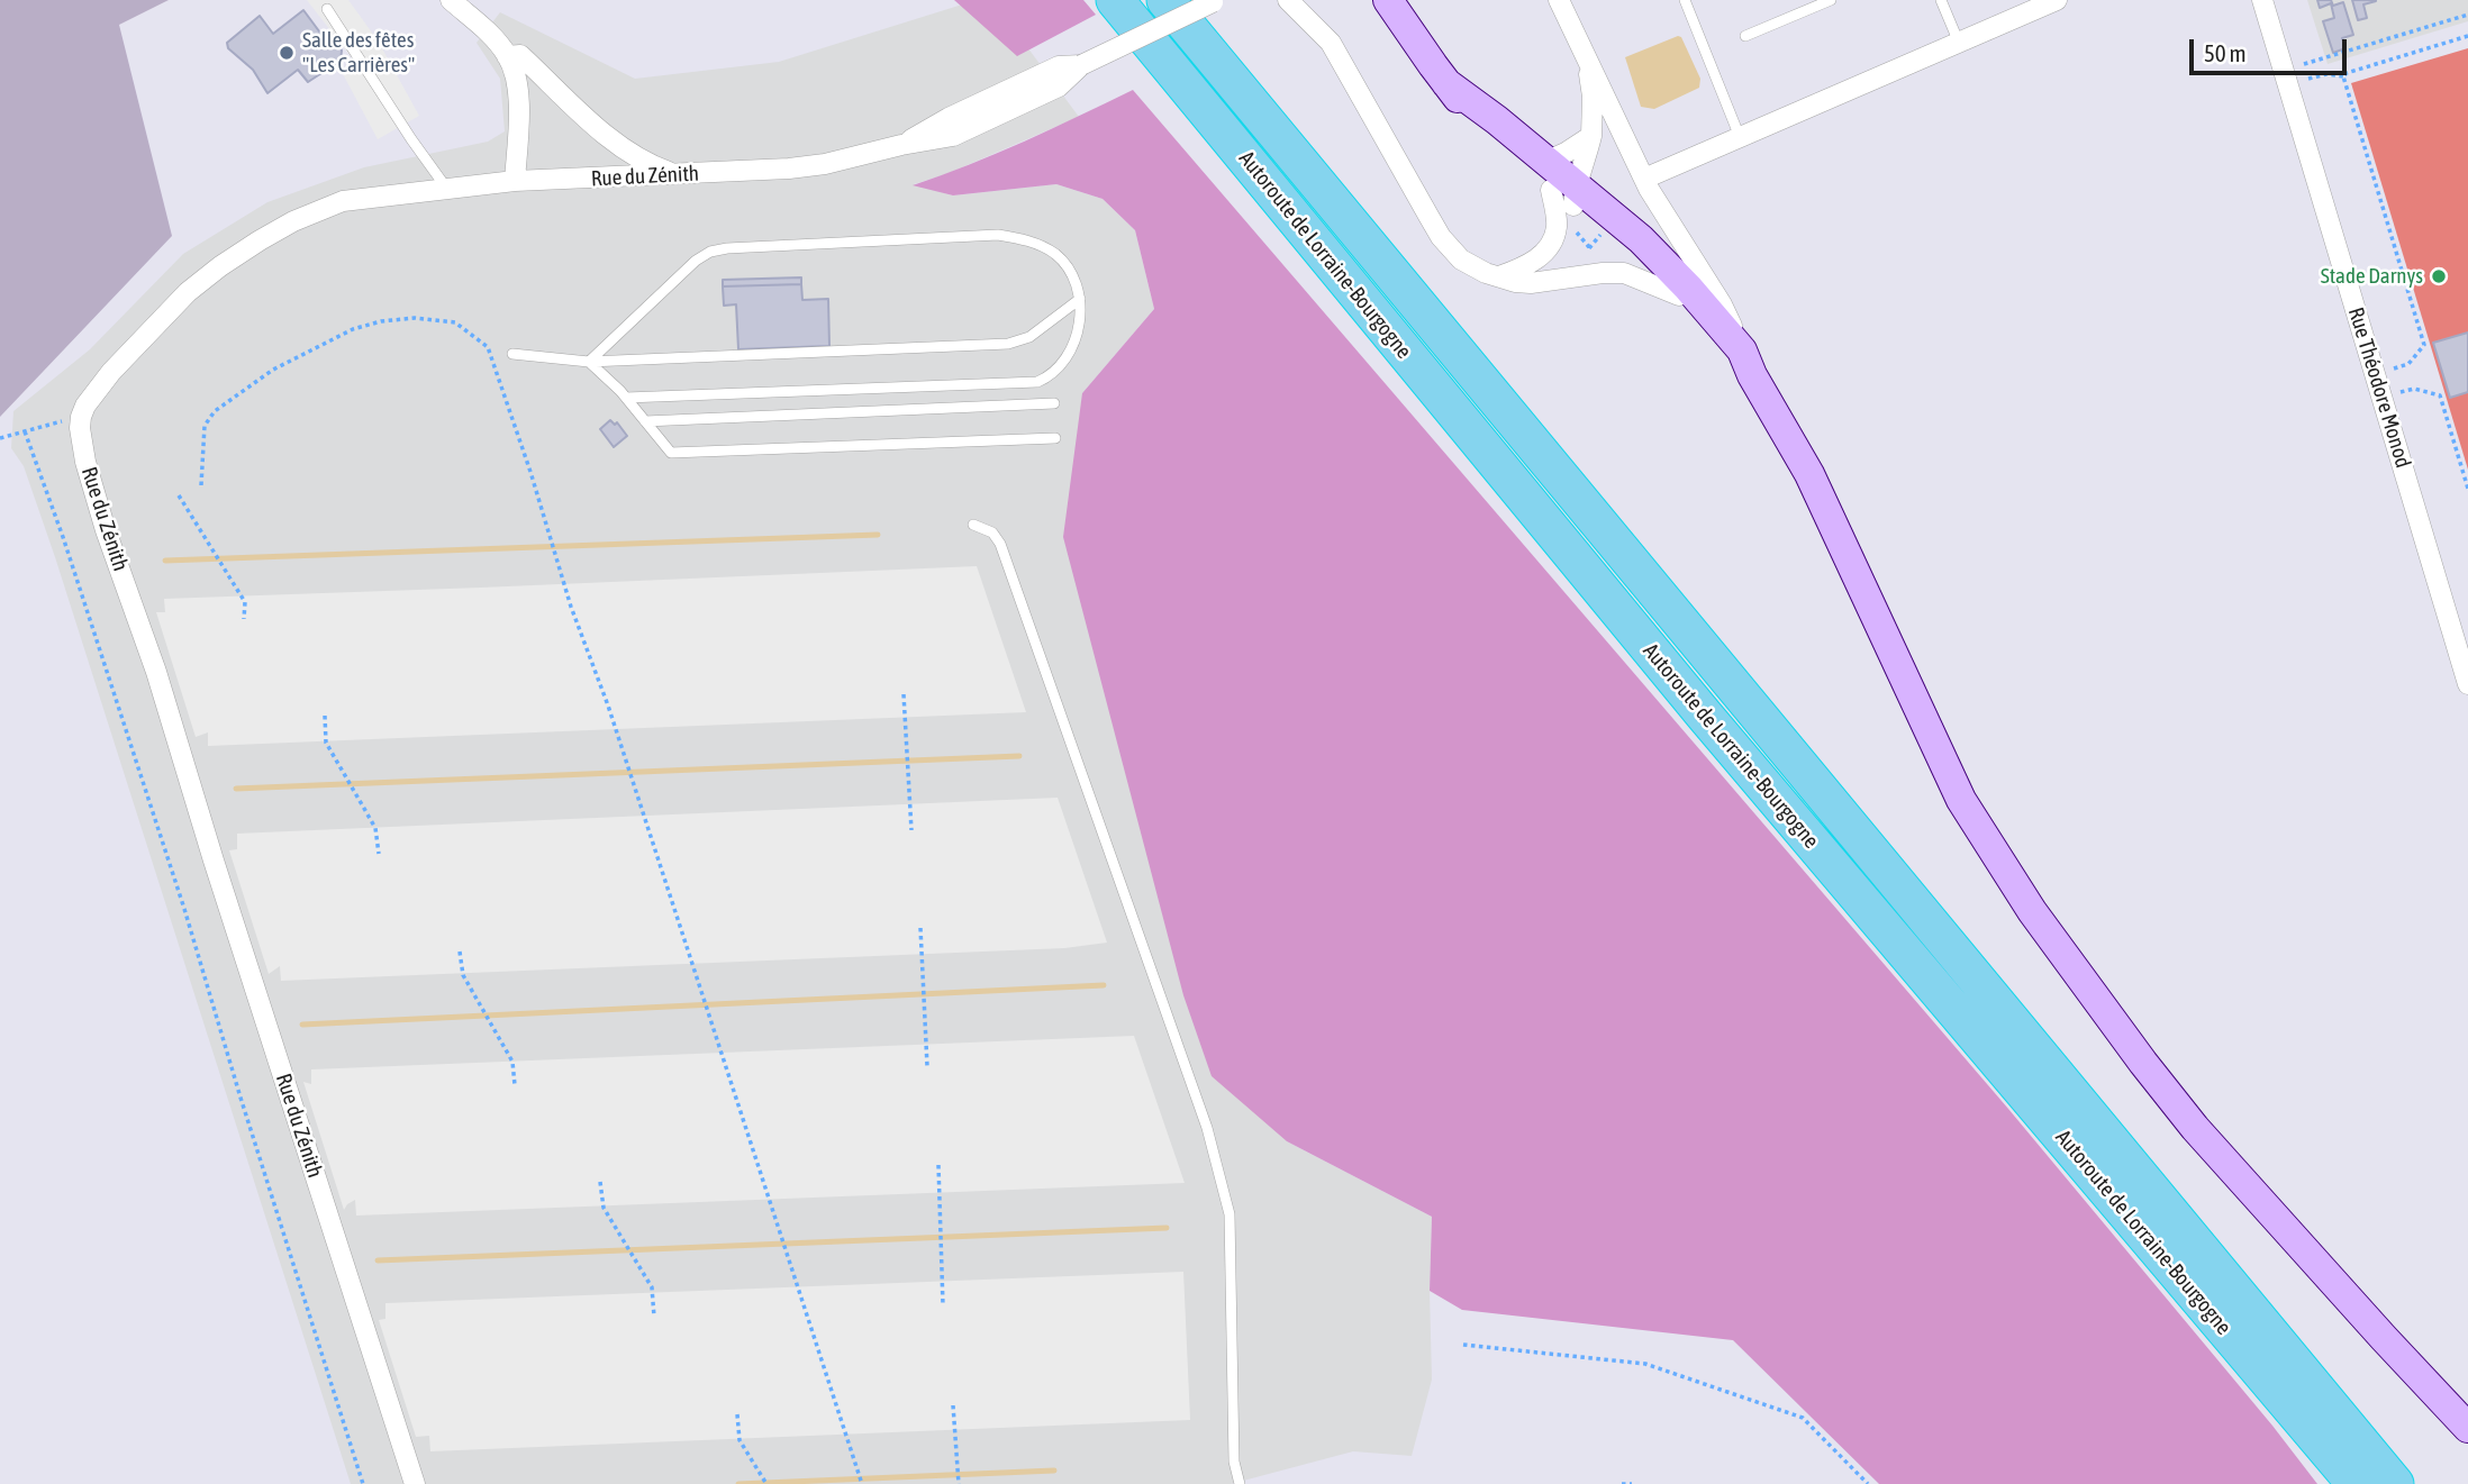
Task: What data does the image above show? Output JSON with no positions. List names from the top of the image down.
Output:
{
  "streets": {
    "highway": ["Autoroute de Lorraine-Bourgogne"],
    "street": ["Rue du Zénith", "Rue Théodore Monod"]
  },
  "places": ["Salle des fêtes \"Les Carrières\"", "Stade Darnys"],
  "scale_bar": "50 m"
}
